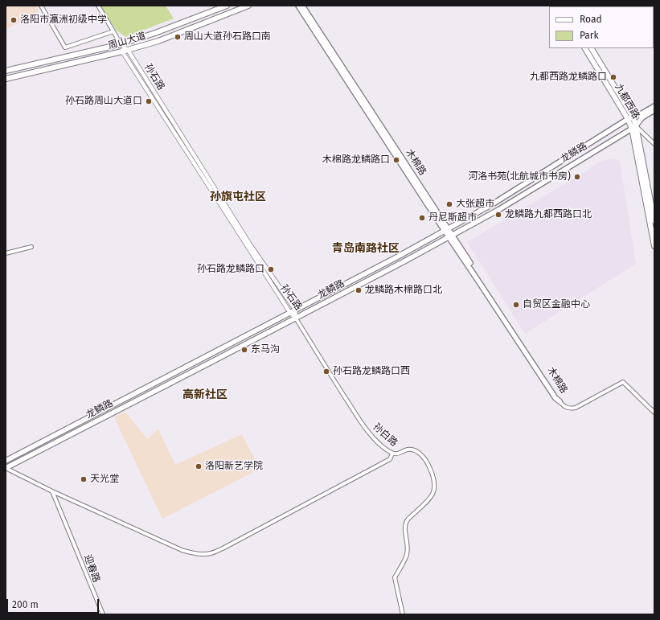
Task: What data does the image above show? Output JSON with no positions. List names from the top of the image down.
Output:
{
  "streets": {
    "main road": [
      "周山大道",
      "九都西路",
      "龙鳞路",
      "木棉路"
    ],
    "street": ["孙石路", "孙白路", "迎春路"]
  },
  "crossings": [
    ["周山大道", "孙石路"],
    ["孙石路", "龙鳞路"],
    ["孙石路", "孙白路"],
    ["九都西路", "龙鳞路"],
    ["龙鳞路", "木棉路"],
    ["龙鳞路", "孙白路"]
  ],
  "districts": ["孙旗屯社区", "青岛南路社区", "高新社区"],
  "places": [
    "洛阳市瀛洲初级中学",
    "周山大道孙石路口南",
    "九都西路龙鳞路口",
    "孙石路周山大道口",
    "木棉路龙鳞路口",
    "河洛书苑(北航城市书房)",
    "大张超市",
    "龙鳞路九都西路口北",
    "丹尼斯超市",
    "孙石路龙鳞路口",
    "龙鳞路木棉路口北",
    "自贸区金融中心",
    "东马沟",
    "孙石路龙鳞路口西",
    "洛阳新艺学院",
    "天光堂"
  ],
  "legend": ["Road", "Park"],
  "scale_bar": "200 m"
}
